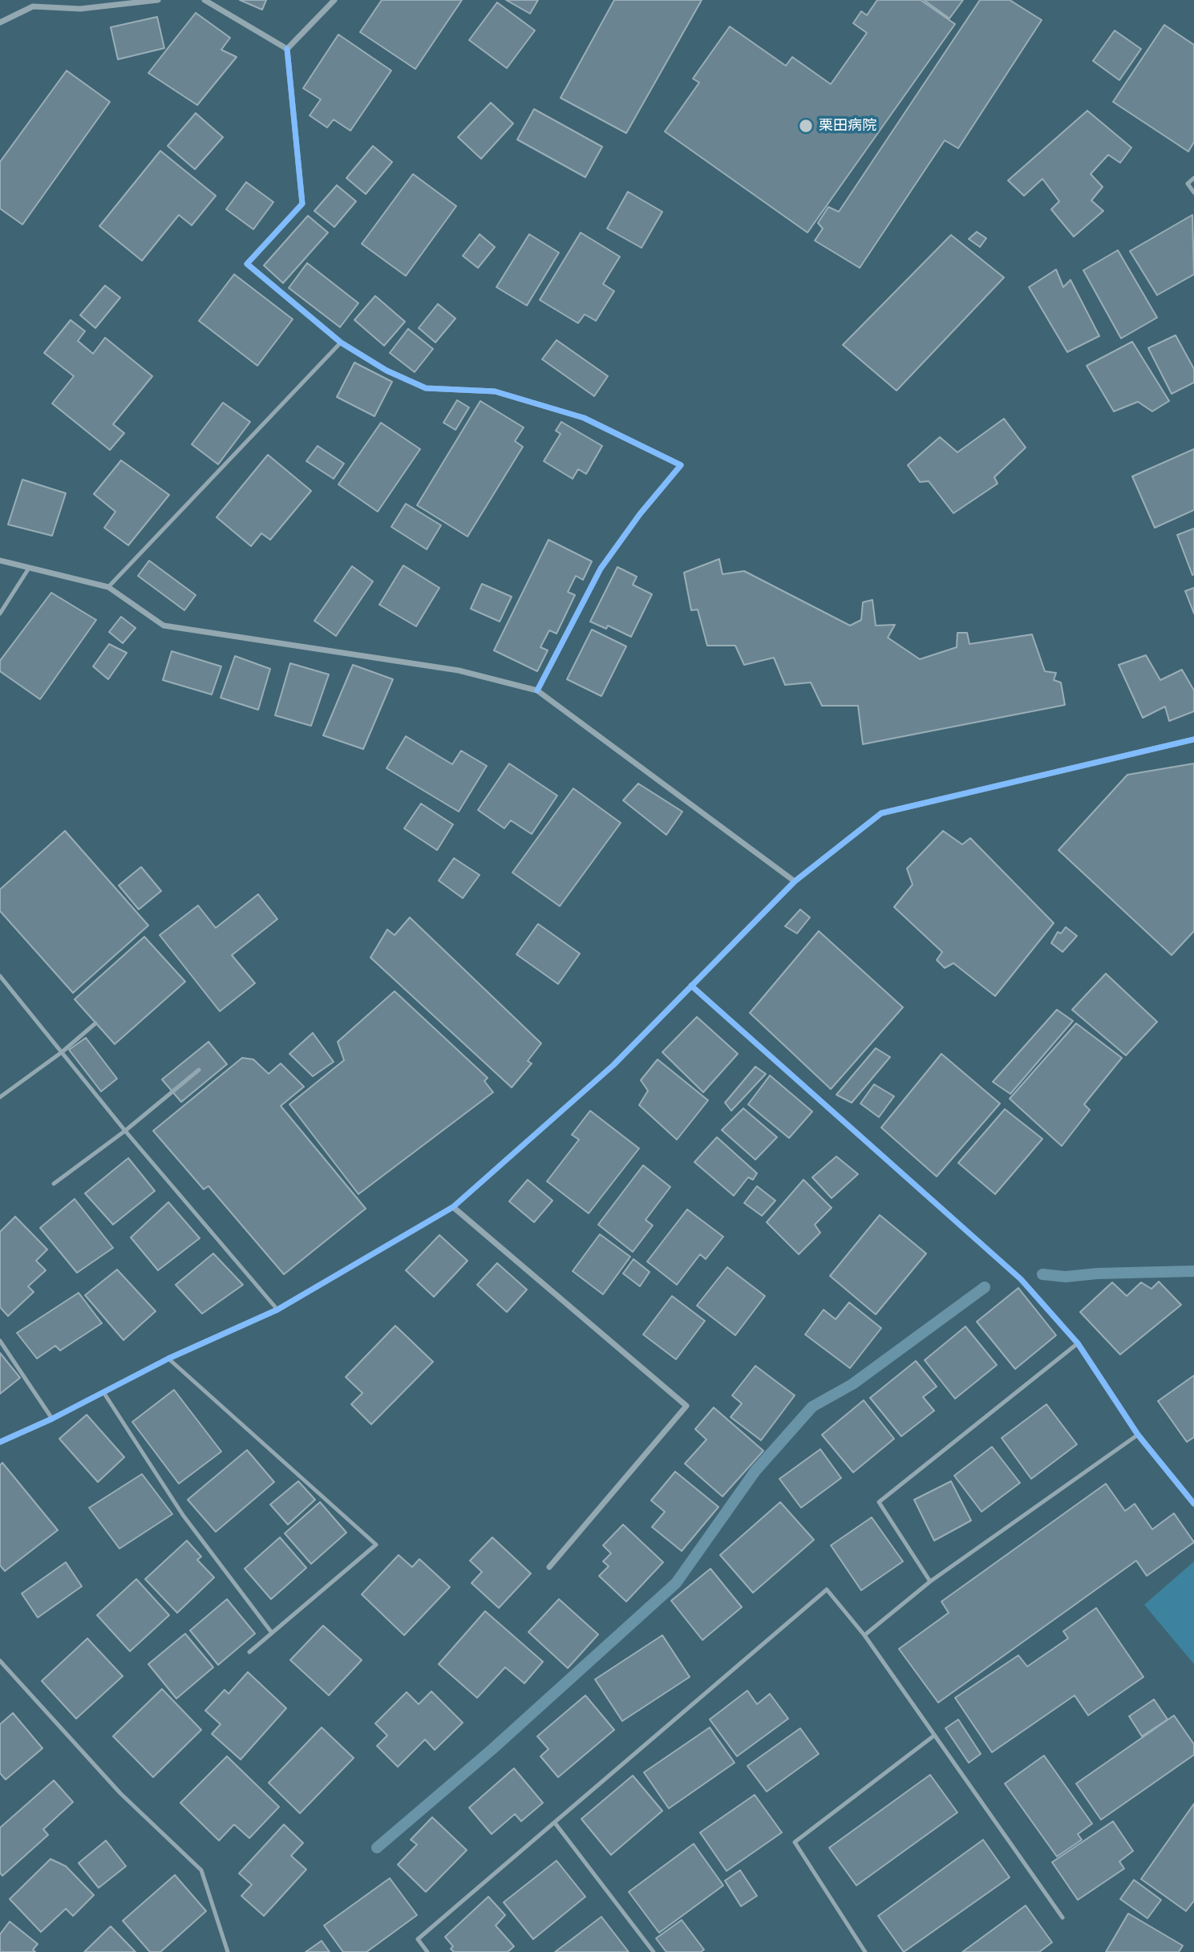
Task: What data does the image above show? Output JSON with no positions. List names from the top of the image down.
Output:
{
  "places": ["栗田病院"]
}
